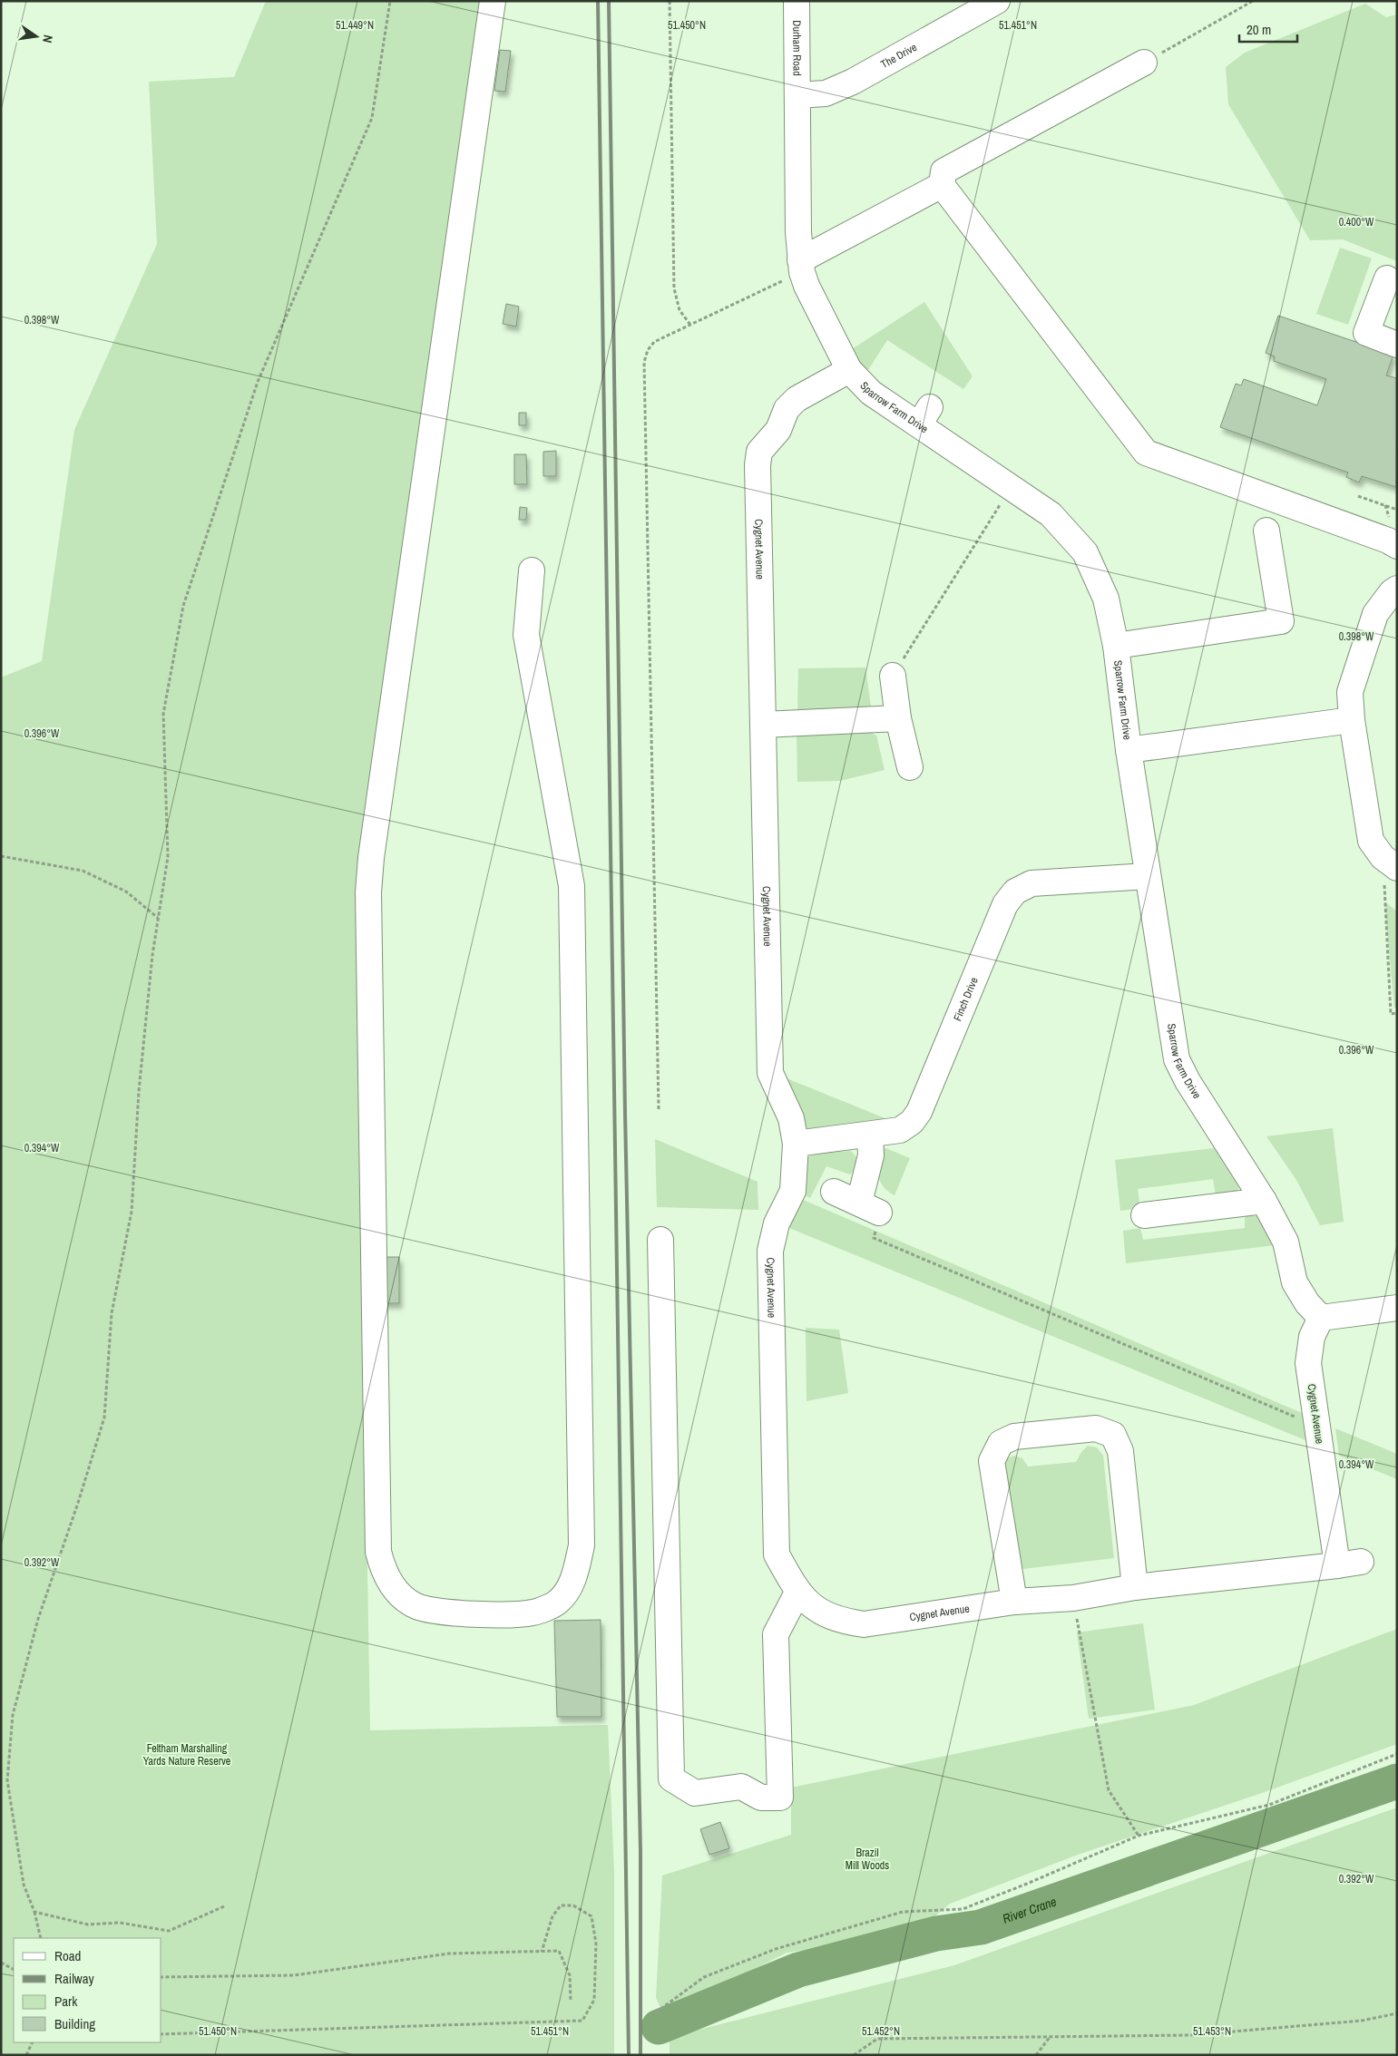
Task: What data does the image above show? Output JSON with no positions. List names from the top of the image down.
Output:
{
  "streets": {
    "street": [
      "Durham Road",
      "The Drive",
      "Sparrow Farm Drive",
      "Cygnet Avenue",
      "Finch Drive"
    ]
  },
  "crossings": [
    ["Durham Road", "The Drive"],
    ["Durham Road", "Sparrow Farm Drive"],
    ["The Drive", "Sparrow Farm Drive"],
    ["Sparrow Farm Drive", "Cygnet Avenue"],
    ["Sparrow Farm Drive", "Finch Drive"],
    ["Cygnet Avenue", "Finch Drive"]
  ],
  "water": ["River Crane"],
  "parks": ["Feltham Marshalling Yards Nature Reserve", "Brazil Mill Woods"],
  "legend": [
    "Road",
    "Railway",
    "Park",
    "Building"
  ],
  "scale_bar": "20 m",
  "north": "right",
  "coordinates": [
    "51.449°N",
    "51.450°N",
    "51.451°N",
    "0.400°W",
    "0.398°W",
    "0.396°W",
    "0.394°W",
    "0.392°W",
    "51.452°N",
    "51.453°N"
  ]
}
